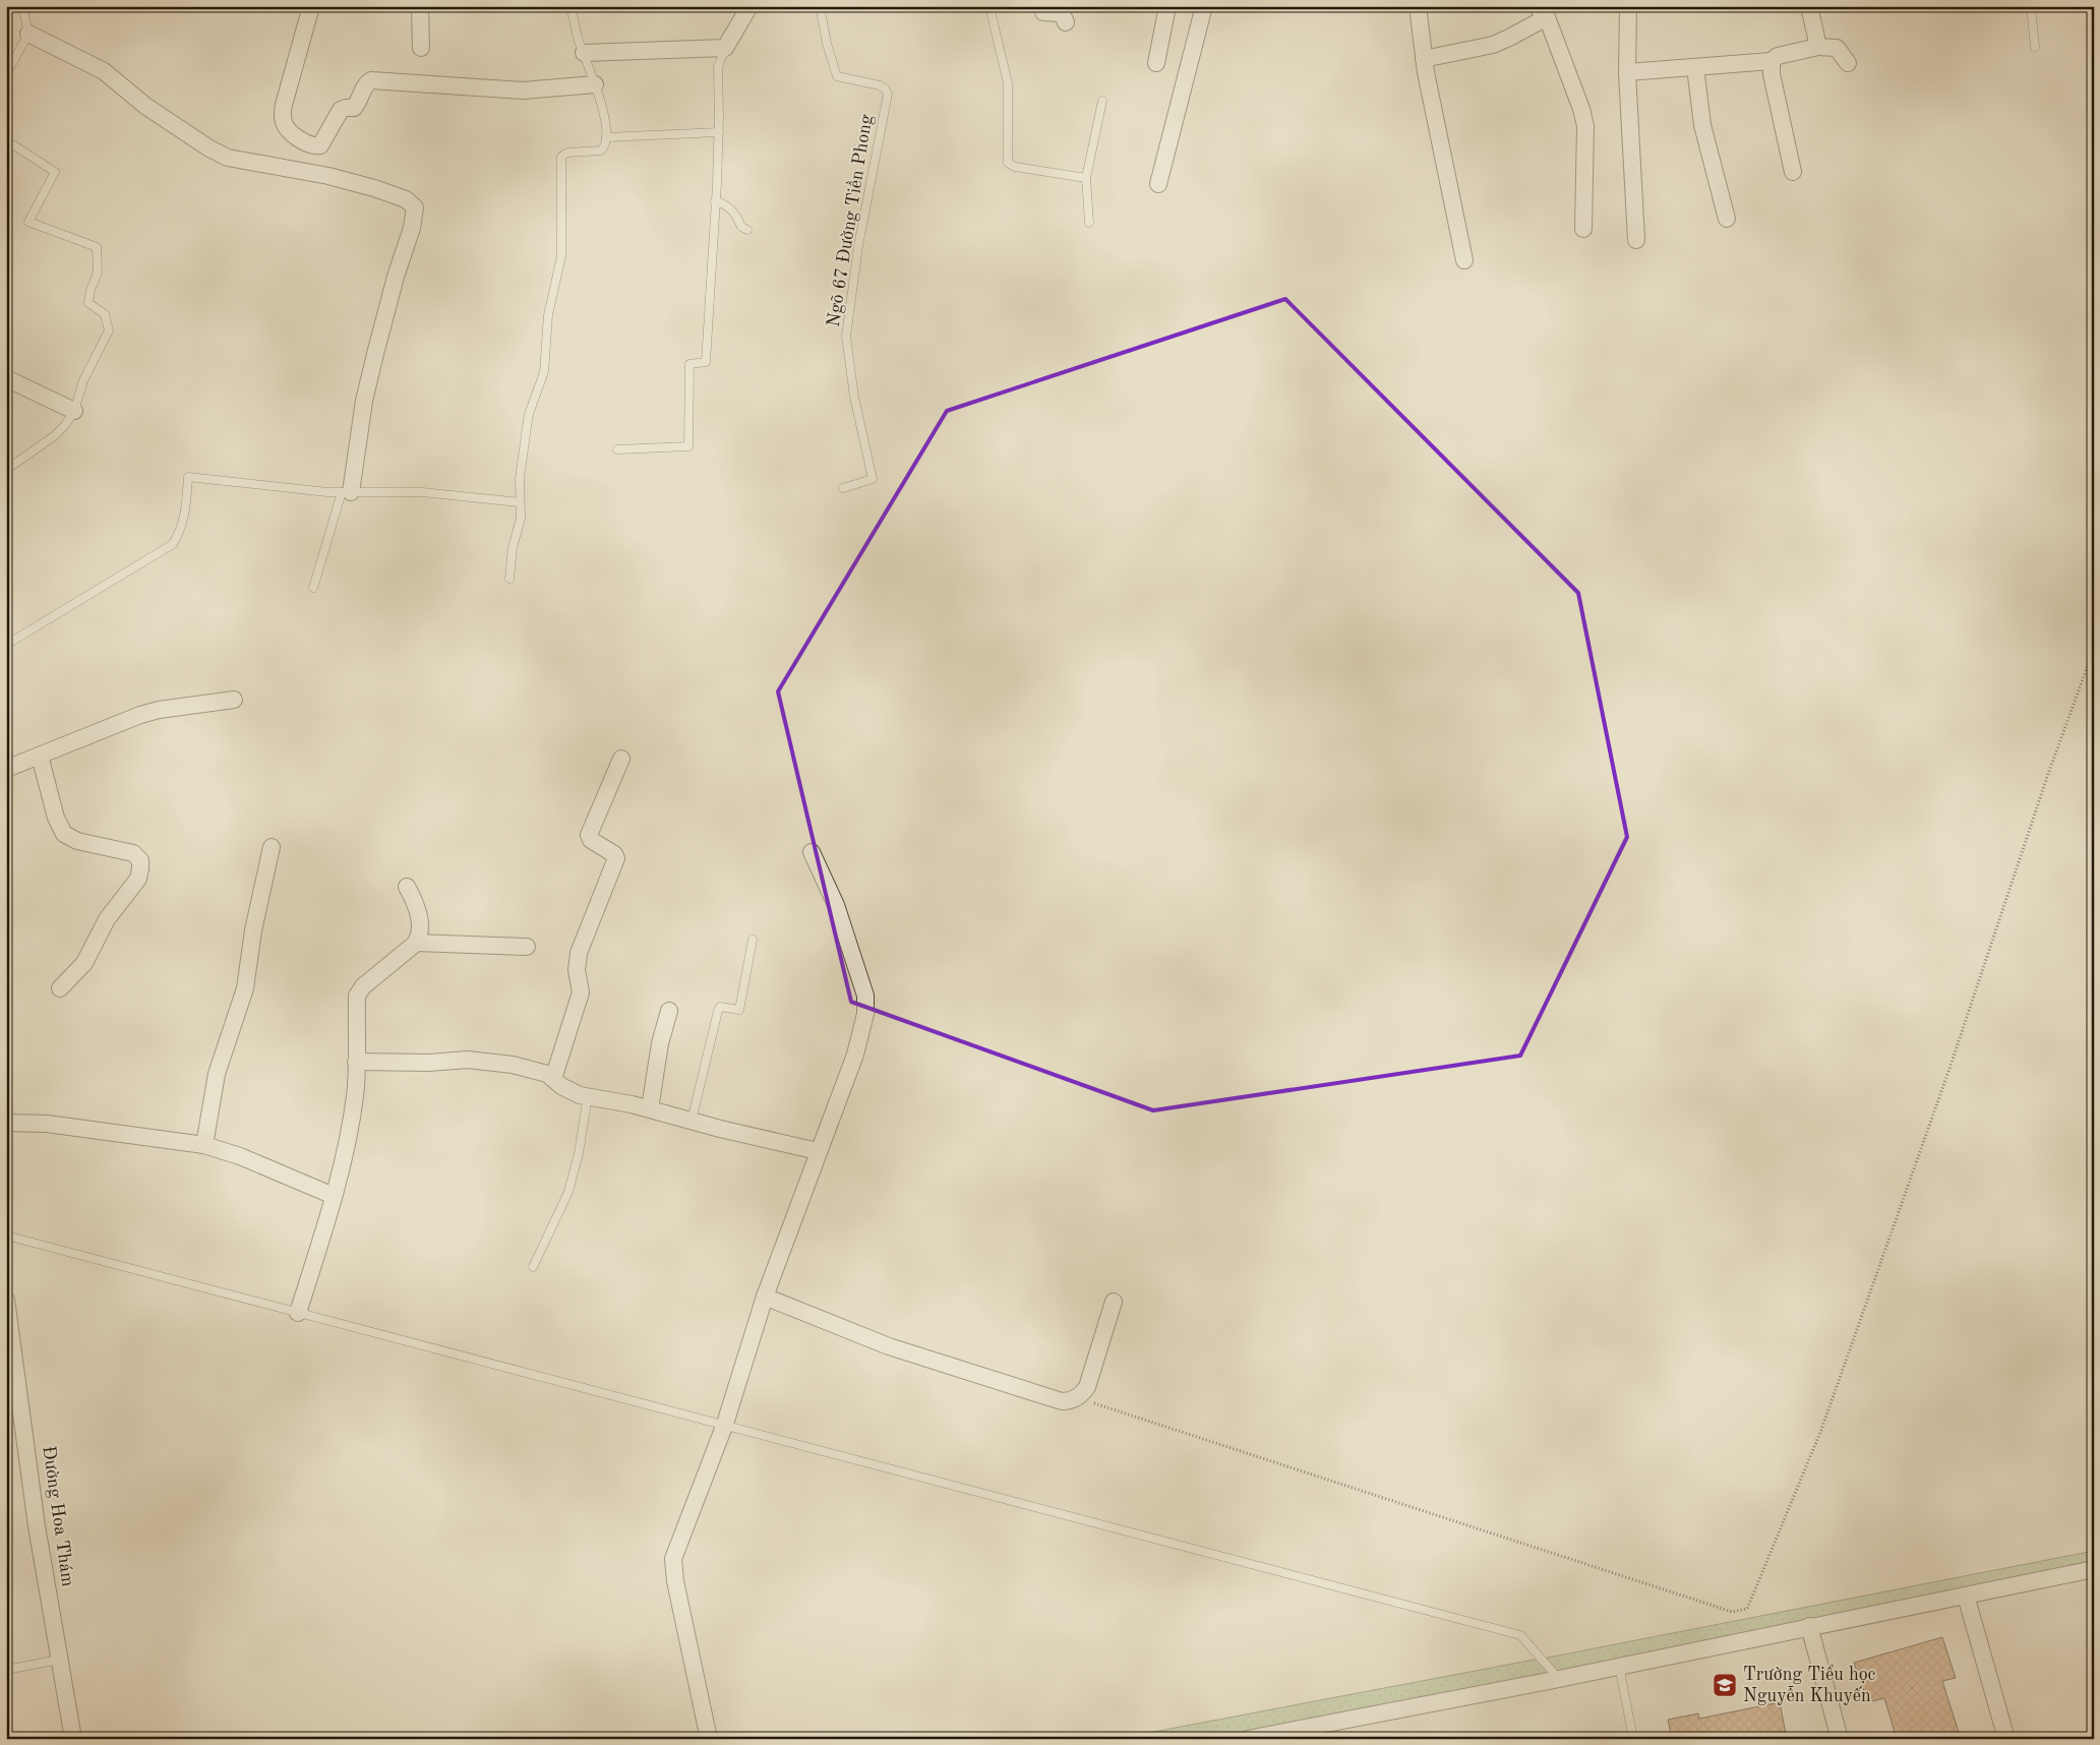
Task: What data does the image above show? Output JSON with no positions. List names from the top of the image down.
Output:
{
  "streets": {
    "street": ["Đường Hoa Thám"],
    "lane": ["Ngõ 67 Đường Tiền Phong"]
  },
  "places": {
    "school or university": ["Trường Tiểu học Nguyễn Khuyến"]
  }
}
